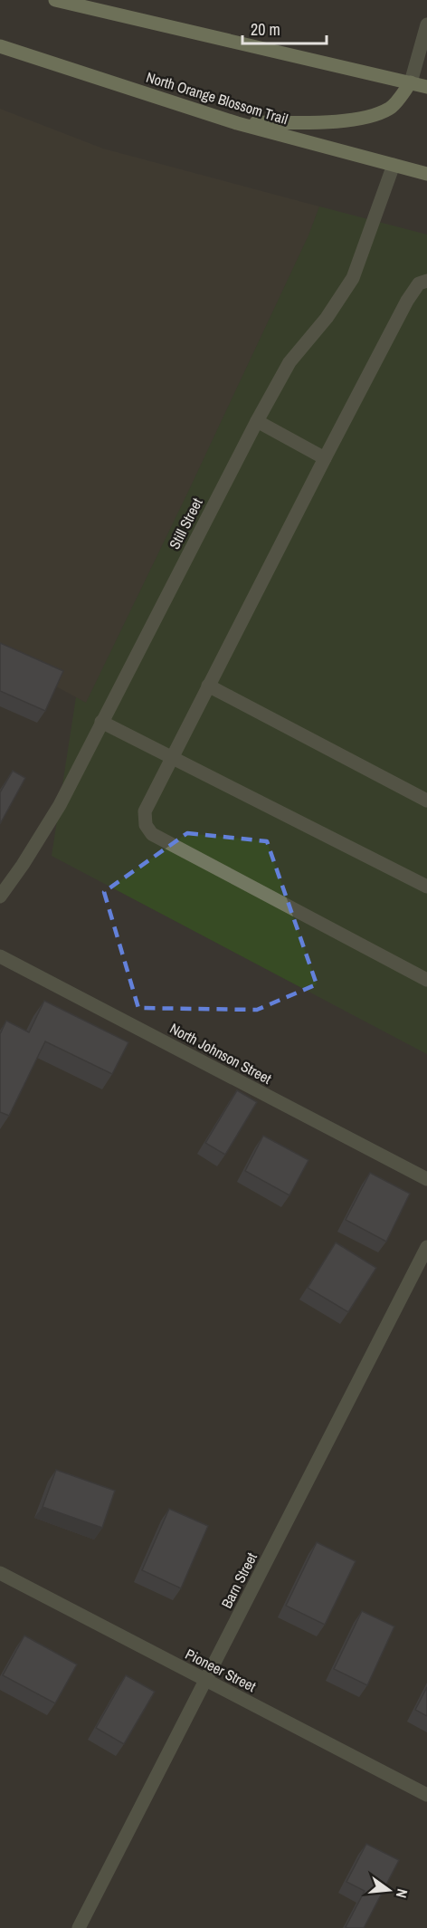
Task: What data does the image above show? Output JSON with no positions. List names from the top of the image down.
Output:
{
  "streets": {
    "main road": ["North Orange Blossom Trail"],
    "street": [
      "Still Street",
      "North Johnson Street",
      "Barn Street",
      "Pioneer Street"
    ]
  },
  "crossings": [
    ["North Orange Blossom Trail", "Still Street"],
    ["Barn Street", "Pioneer Street"]
  ],
  "scale_bar": "20 m",
  "north": "right"
}
